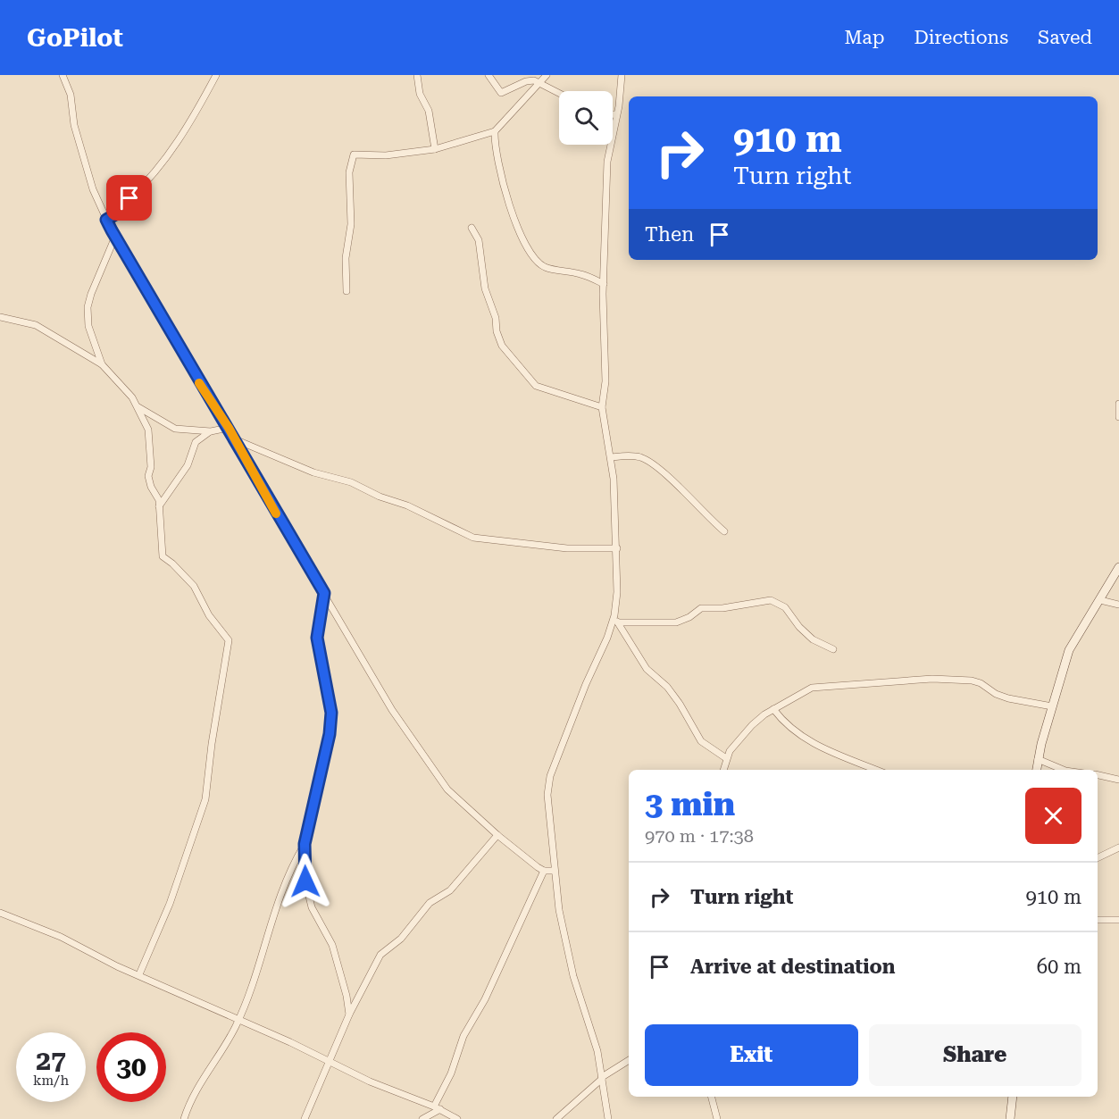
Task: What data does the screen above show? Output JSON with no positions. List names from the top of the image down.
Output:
{
  "page": {
    "header": "GoPilot",
    "nav": ["Map", "Directions", "Saved"],
    "turn": ["910 m", "Turn right"],
    "then": "Then",
    "heading": ["3 min", "970 m · 17:38"],
    "list": [
      {
        "name": "Turn right",
        "value": "910 m"
      },
      {
        "name": "Arrive at destination",
        "value": "60 m"
      }
    ],
    "buttons": ["Exit", "Share"],
    "speed": "27 km/h",
    "limit": "30"
  }
}
